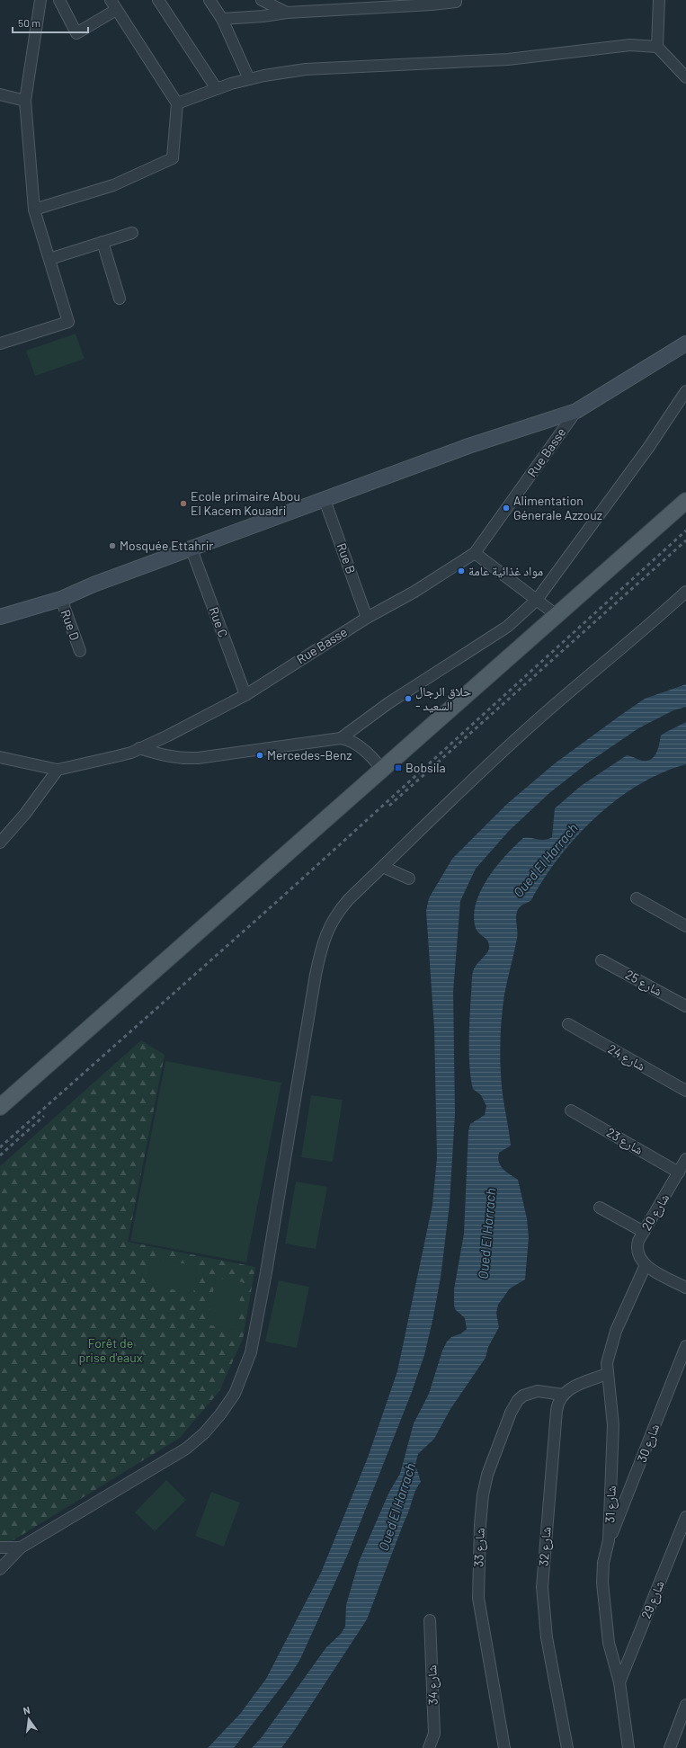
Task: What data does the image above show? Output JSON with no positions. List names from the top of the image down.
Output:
{
  "streets": {
    "street": [
      "Rue Basse",
      "Rue B",
      "Rue C",
      "Rue D",
      "شارع 25",
      "شارع 24",
      "شارع 23",
      "شارع 20",
      "شارع 30",
      "شارع 31",
      "شارع 32",
      "شارع 33",
      "شارع 29",
      "شارع 34"
    ]
  },
  "crossings": [
    ["Rue Basse", "Rue B"],
    ["Rue Basse", "Rue C"],
    ["شارع 23", "شارع 20"],
    ["شارع 20", "شارع 31"],
    ["شارع 30", "شارع 31"],
    ["شارع 31", "شارع 29"],
    ["شارع 32", "شارع 33"]
  ],
  "water": ["Oued El Harrach"],
  "parks": ["Forêt de prise d'eaux"],
  "places": {
    "other": [
      "Ecole primaire Abou El Kacem Kouadri",
      "Alimentation Génerale Azzouz",
      "Mosquée Ettahrir",
      "مواد غذائية عامة",
      "حلاق الرجال - السعيد",
      "Mercedes-Benz"
    ],
    "transit": ["Bobsila"]
  },
  "scale_bar": "50 m",
  "north": "top"
}
